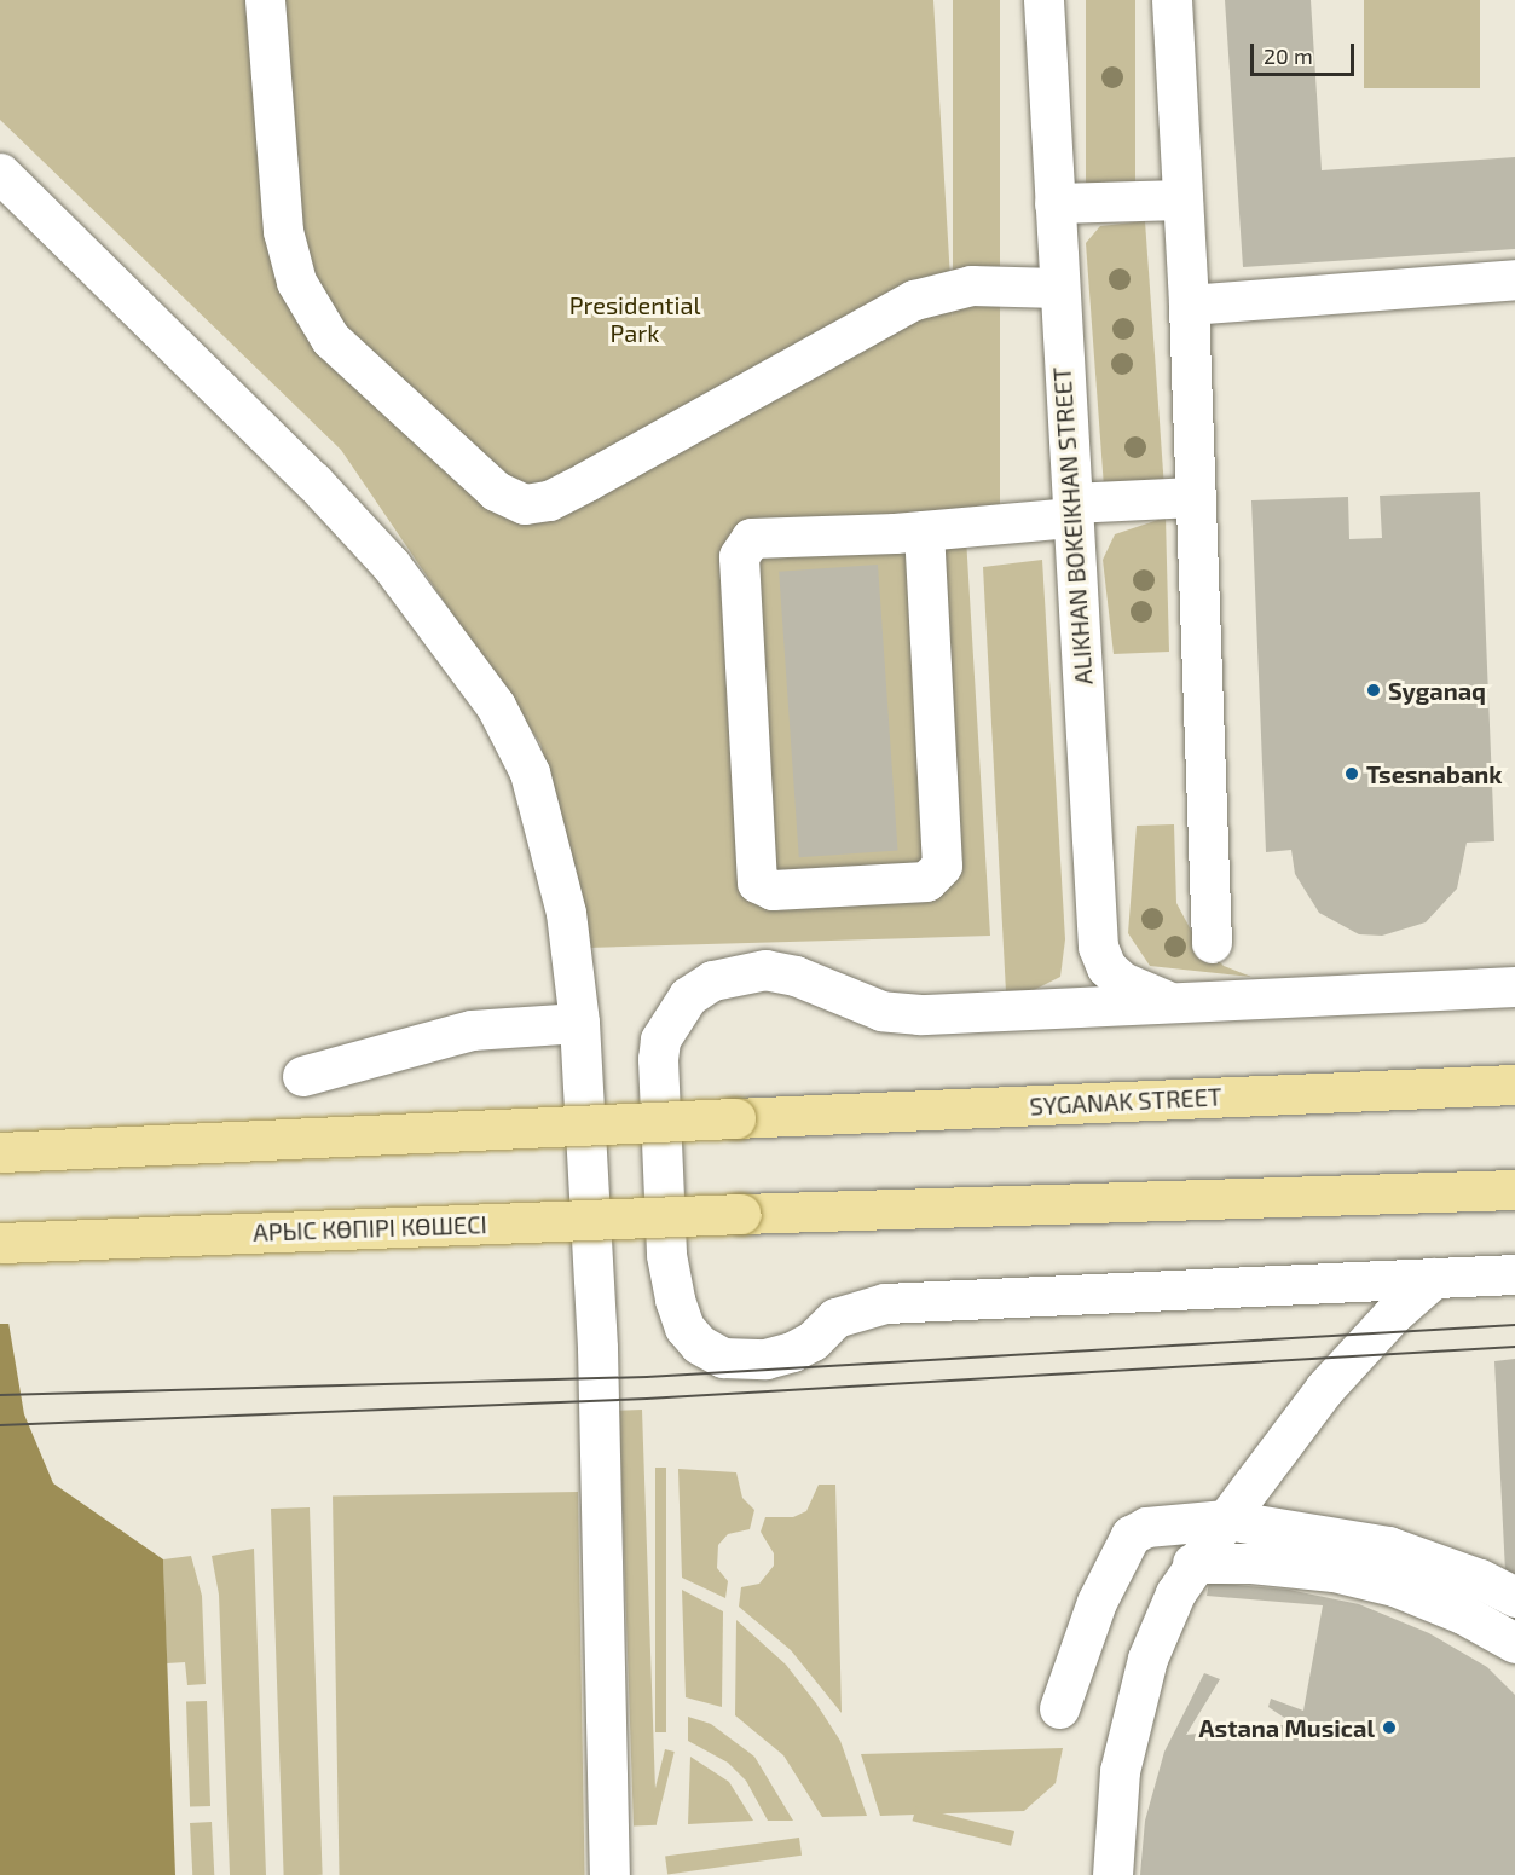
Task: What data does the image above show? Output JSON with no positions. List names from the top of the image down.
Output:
{
  "streets": {
    "main road": ["SYGANAK STREET", "АРЫС КӨПІРІ КӨШЕСІ"],
    "street": ["ALIKHAN BOKEIKHAN STREET"]
  },
  "parks": ["Presidential Park"],
  "places": ["Syganaq", "Tsesnabank", "Astana Musical"],
  "scale_bar": "20 m"
}
